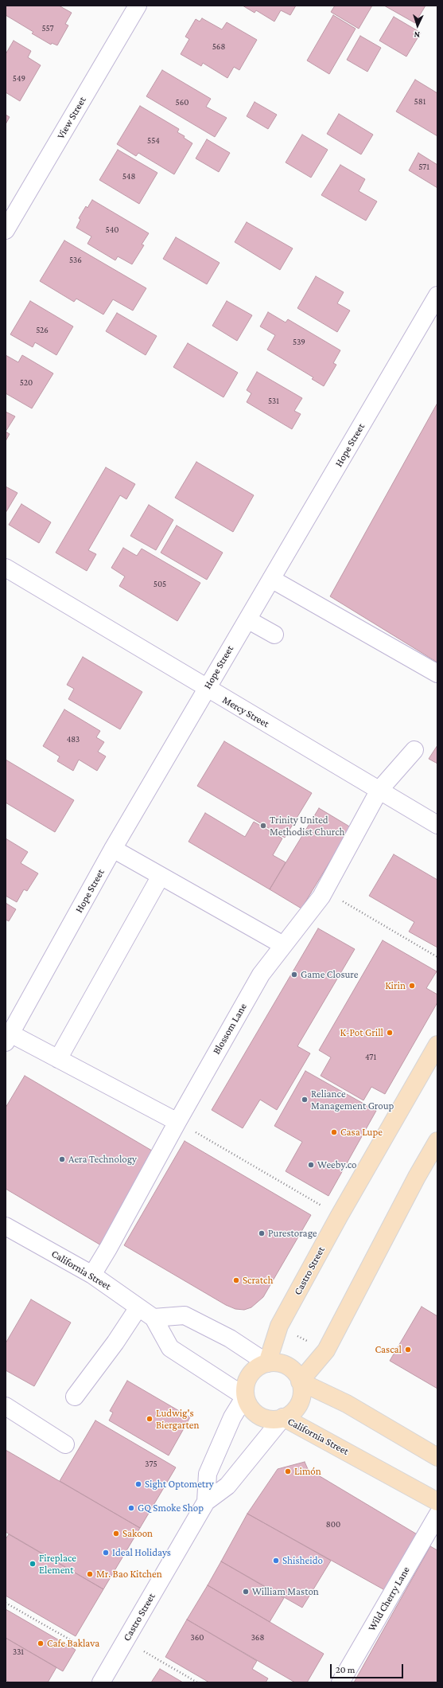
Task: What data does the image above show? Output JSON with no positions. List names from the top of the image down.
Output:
{
  "streets": {
    "main road": ["California Street", "Castro Street"],
    "street": [
      "View Street",
      "Hope Street",
      "Mercy Street",
      "Blossom Lane",
      "Wild Cherry Lane"
    ]
  },
  "crossings": [
    ["Hope Street", "Mercy Street"],
    ["Mercy Street", "Blossom Lane"],
    ["Blossom Lane", "California Street"],
    ["California Street", "Castro Street"]
  ],
  "places": [
    "Trinity United Methodist Church",
    "Game Closure",
    "Kirin",
    "K-Pot Grill",
    "Reliance Management Group",
    "Casa Lupe",
    "Aera Technology",
    "Weeby.co",
    "Purestorage",
    "Scratch",
    "Cascal",
    "Ludwig's Biergarten",
    "Limón",
    "Sight Optometry",
    "GQ Smoke Shop",
    "Sakoon",
    "Ideal Holidays",
    "Shisheido",
    "Fireplace Element",
    "Mr. Bao Kitchen",
    "William Maston",
    "Cafe Baklava"
  ],
  "house_numbers": [
    "557",
    "568",
    "549",
    "581",
    "560",
    "554",
    "571",
    "548",
    "540",
    "536",
    "526",
    "539",
    "520",
    "531",
    "505",
    "483",
    "471",
    "375",
    "800",
    "360",
    "368",
    "331"
  ],
  "scale_bar": "20 m",
  "north": "bottom"
}
